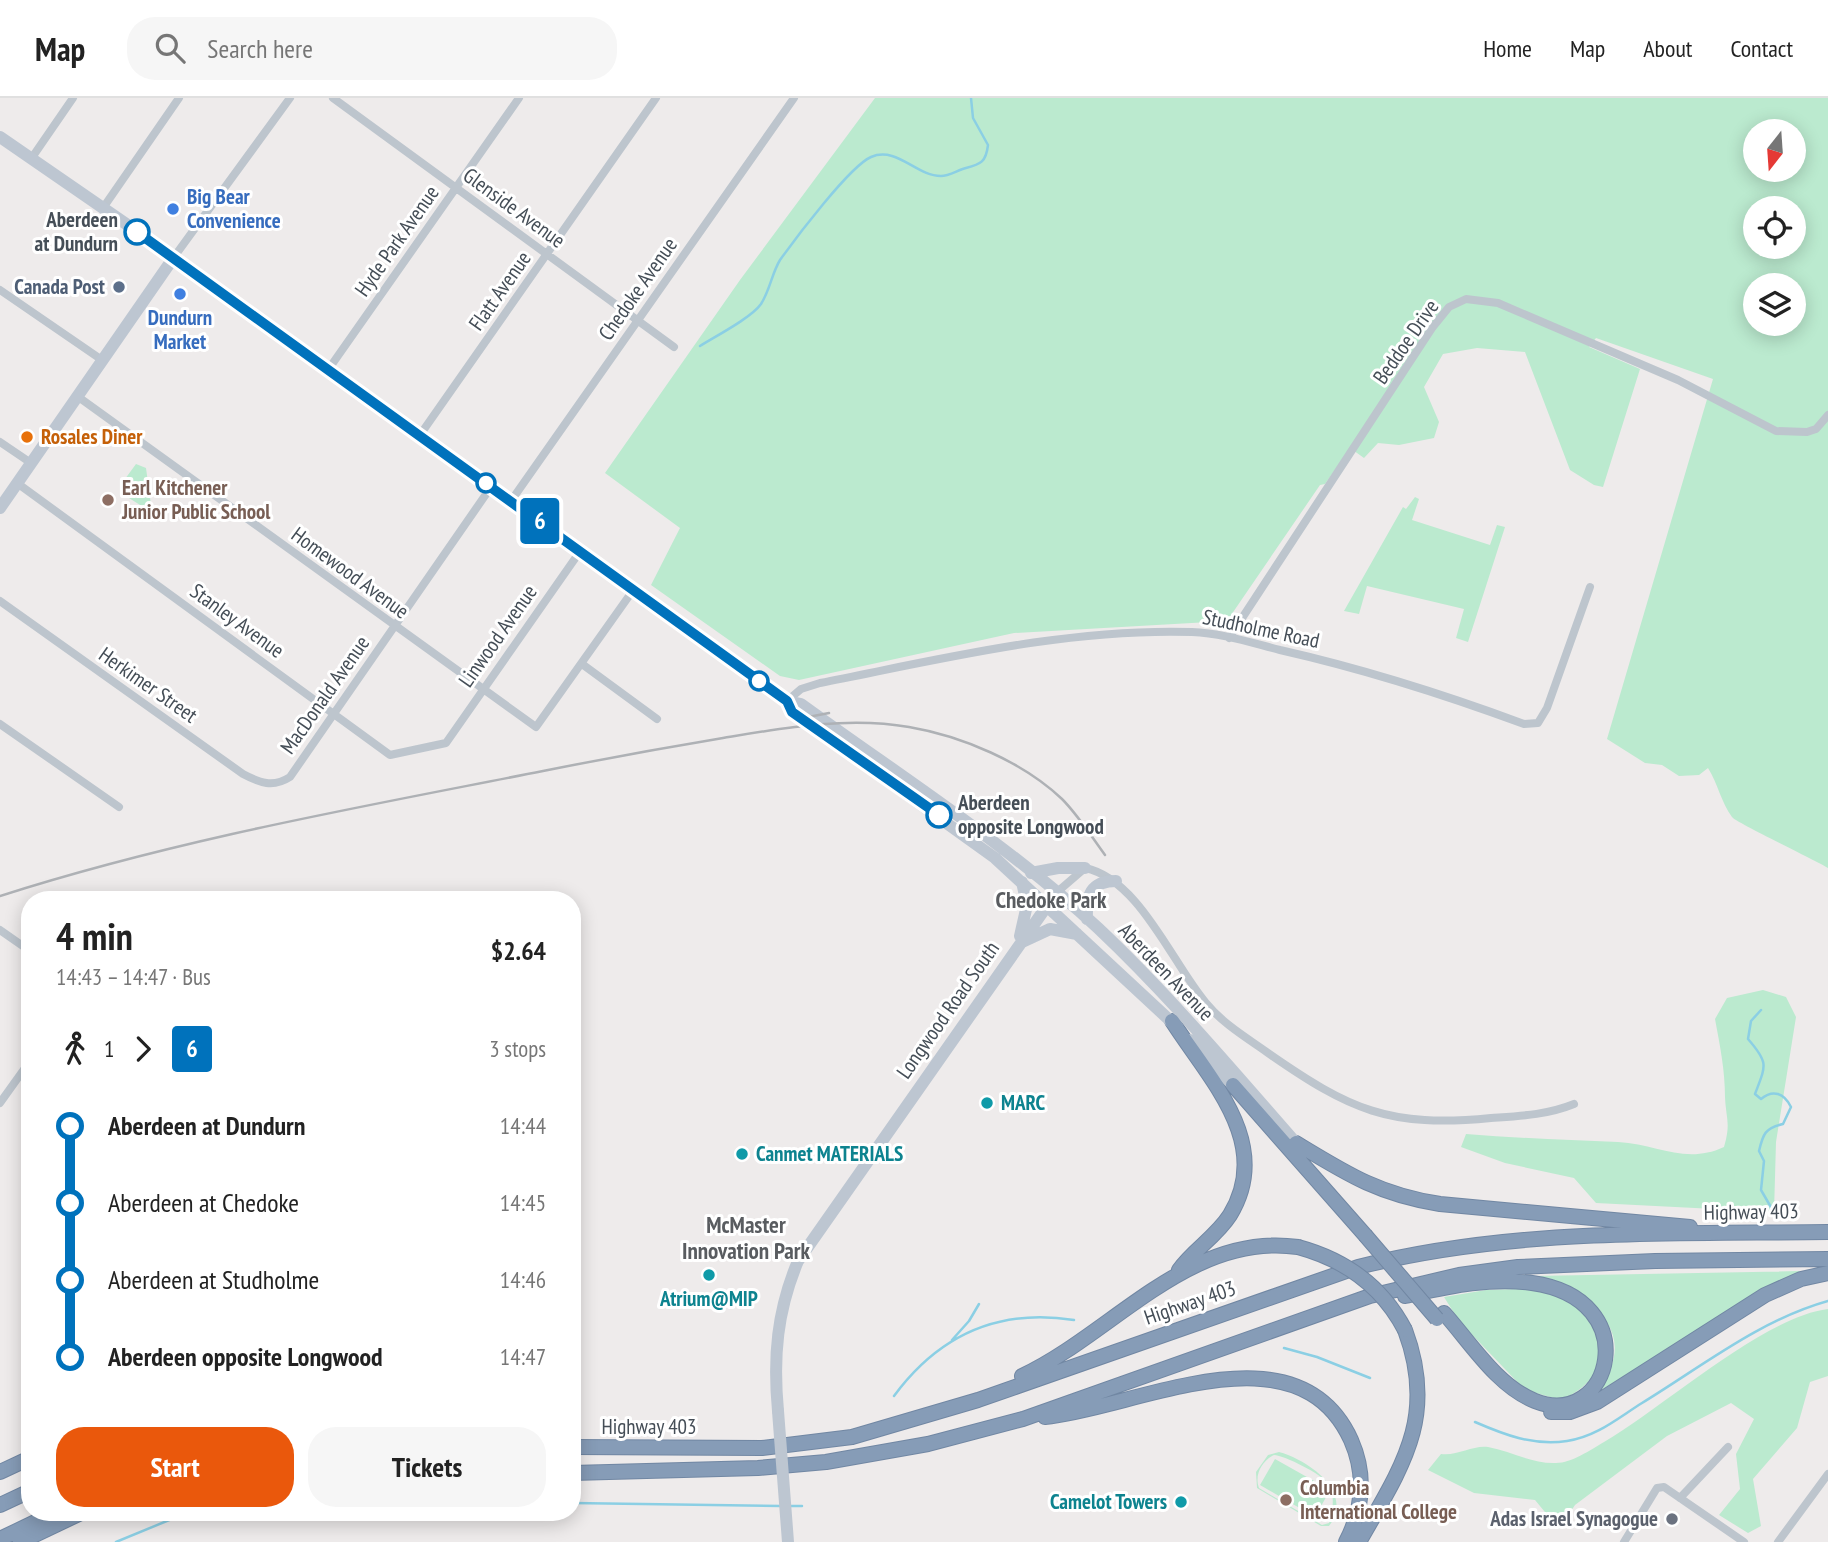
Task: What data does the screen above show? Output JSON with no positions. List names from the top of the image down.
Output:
{
  "streets": {
    "highway": ["Highway 403"],
    "main road": ["Aberdeen Avenue", "Longwood Road South"],
    "street": [
      "Glenside Avenue",
      "Hyde Park Avenue",
      "Chedoke Avenue",
      "Flatt Avenue",
      "Beddoe Drive",
      "Homewood Avenue",
      "Stanley Avenue",
      "Studholme Road",
      "Linwood Avenue",
      "Herkimer Street",
      "MacDonald Avenue"
    ]
  },
  "crossings": [
    ["Glenside Avenue", "Hyde Park Avenue"],
    ["Glenside Avenue", "Chedoke Avenue"],
    ["Glenside Avenue", "Flatt Avenue"],
    ["Hyde Park Avenue", "Aberdeen Avenue"],
    ["Chedoke Avenue", "Aberdeen Avenue"],
    ["Flatt Avenue", "Aberdeen Avenue"],
    ["Beddoe Drive", "Studholme Road"],
    ["Homewood Avenue", "Linwood Avenue"],
    ["Homewood Avenue", "MacDonald Avenue"],
    ["Stanley Avenue", "Linwood Avenue"],
    ["Stanley Avenue", "MacDonald Avenue"],
    ["Studholme Road", "Aberdeen Avenue"],
    ["Linwood Avenue", "Aberdeen Avenue"],
    ["Herkimer Street", "MacDonald Avenue"],
    ["MacDonald Avenue", "Aberdeen Avenue"],
    ["Aberdeen Avenue", "Longwood Road South"]
  ],
  "districts": ["Chedoke Park", "McMaster Innovation Park"],
  "places": [
    "Big Bear Convenience",
    "Aberdeen at Dundurn",
    "Canada Post",
    "Dundurn Market",
    "Rosales Diner",
    "Earl Kitchener Junior Public School",
    "Aberdeen opposite Longwood",
    "MARC",
    "Canmet MATERIALS",
    "Atrium@MIP",
    "Columbia International College",
    "Camelot Towers",
    "Adas Israel Synagogue"
  ],
  "lines": ["bus line 6"],
  "north": "bottom",
  "page": {
    "header": "Map",
    "search": "Search here",
    "nav": [
      "Home",
      "Map",
      "About",
      "Contact"
    ],
    "on_map": "6",
    "heading": ["4 min", "14:43 – 14:47 · Bus", "$2.64"],
    "legs": ["1", "6", "3 stops"],
    "list": [
      {
        "name": "Aberdeen at Dundurn",
        "value": "14:44"
      },
      {
        "name": "Aberdeen at Chedoke",
        "value": "14:45"
      },
      {
        "name": "Aberdeen at Studholme",
        "value": "14:46"
      },
      {
        "name": "Aberdeen opposite Longwood",
        "value": "14:47"
      }
    ],
    "buttons": ["Start", "Tickets"]
  }
}
